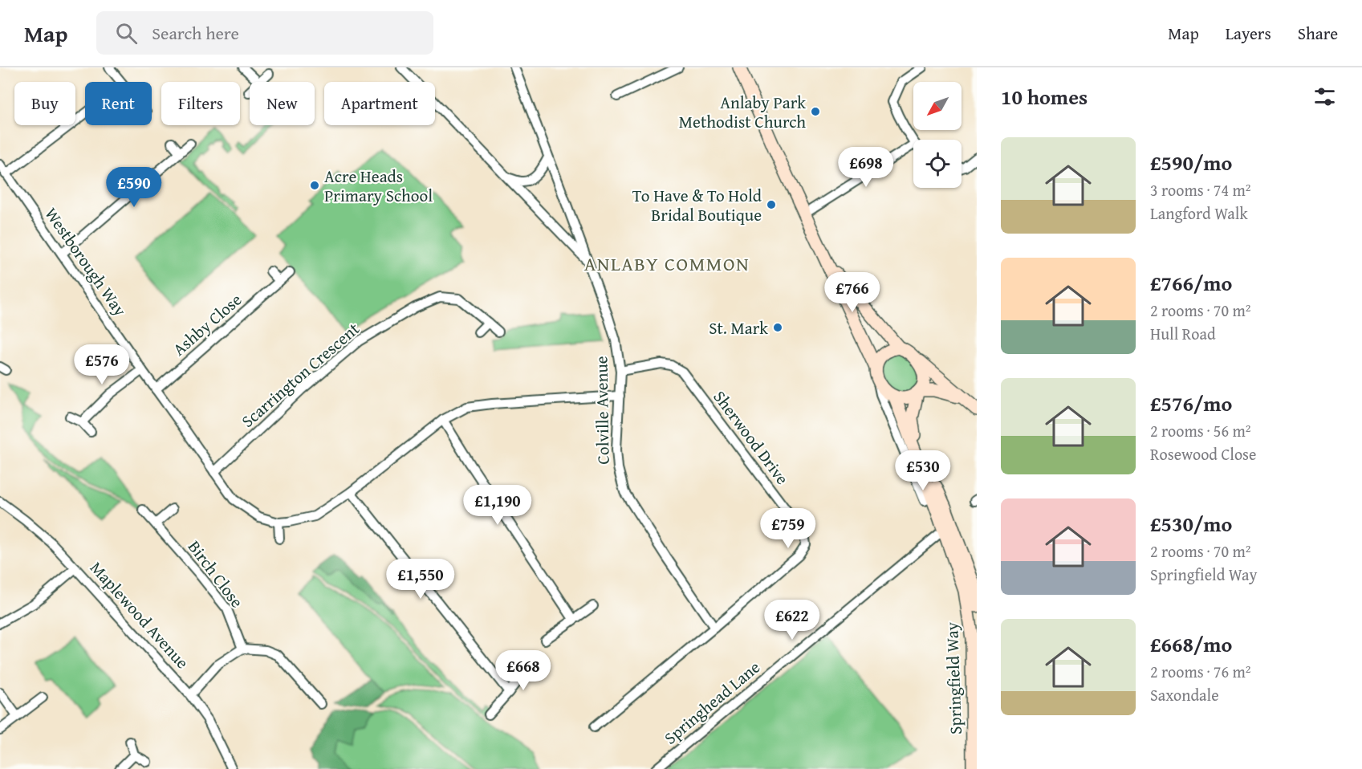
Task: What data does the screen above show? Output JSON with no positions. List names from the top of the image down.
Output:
{
  "streets": {
    "main road": ["Springfield Way"],
    "street": [
      "Westborough Way",
      "Ashby Close",
      "Scarrington Crescent",
      "Colville Avenue",
      "Sherwood Drive",
      "Birch Close",
      "Maplewood Avenue",
      "Springhead Lane"
    ]
  },
  "crossings": [
    ["Westborough Way", "Ashby Close"],
    ["Westborough Way", "Scarrington Crescent"],
    ["Westborough Way", "Colville Avenue"],
    ["Colville Avenue", "Sherwood Drive"],
    ["Springfield Way", "Springhead Lane"]
  ],
  "districts": ["ANLABY COMMON"],
  "places": [
    "Anlaby Park Methodist Church",
    "Acre Heads Primary School",
    "To Have & To Hold Bridal Boutique",
    "St. Mark"
  ],
  "north": "bottom left",
  "page": {
    "header": "Map",
    "search": "Search here",
    "nav": ["Map", "Layers", "Share"],
    "heading": "10 homes",
    "chip": [
      "Buy",
      "Rent",
      "Filters",
      "New",
      "Apartment"
    ],
    "list": [
      {
        "name": "£590/mo",
        "note": "3 rooms · 74 m² · Langford Walk"
      },
      {
        "name": "£766/mo",
        "note": "2 rooms · 70 m² · Hull Road"
      },
      {
        "name": "£576/mo",
        "note": "2 rooms · 56 m² · Rosewood Close"
      },
      {
        "name": "£530/mo",
        "note": "2 rooms · 70 m² · Springfield Way"
      },
      {
        "name": "£668/mo",
        "note": "2 rooms · 76 m² · Saxondale"
      }
    ],
    "price": [
      "£698",
      "£590",
      "£766",
      "£576",
      "£530",
      "£1,190",
      "£759",
      "£1,550",
      "£622",
      "£668"
    ]
  }
}
